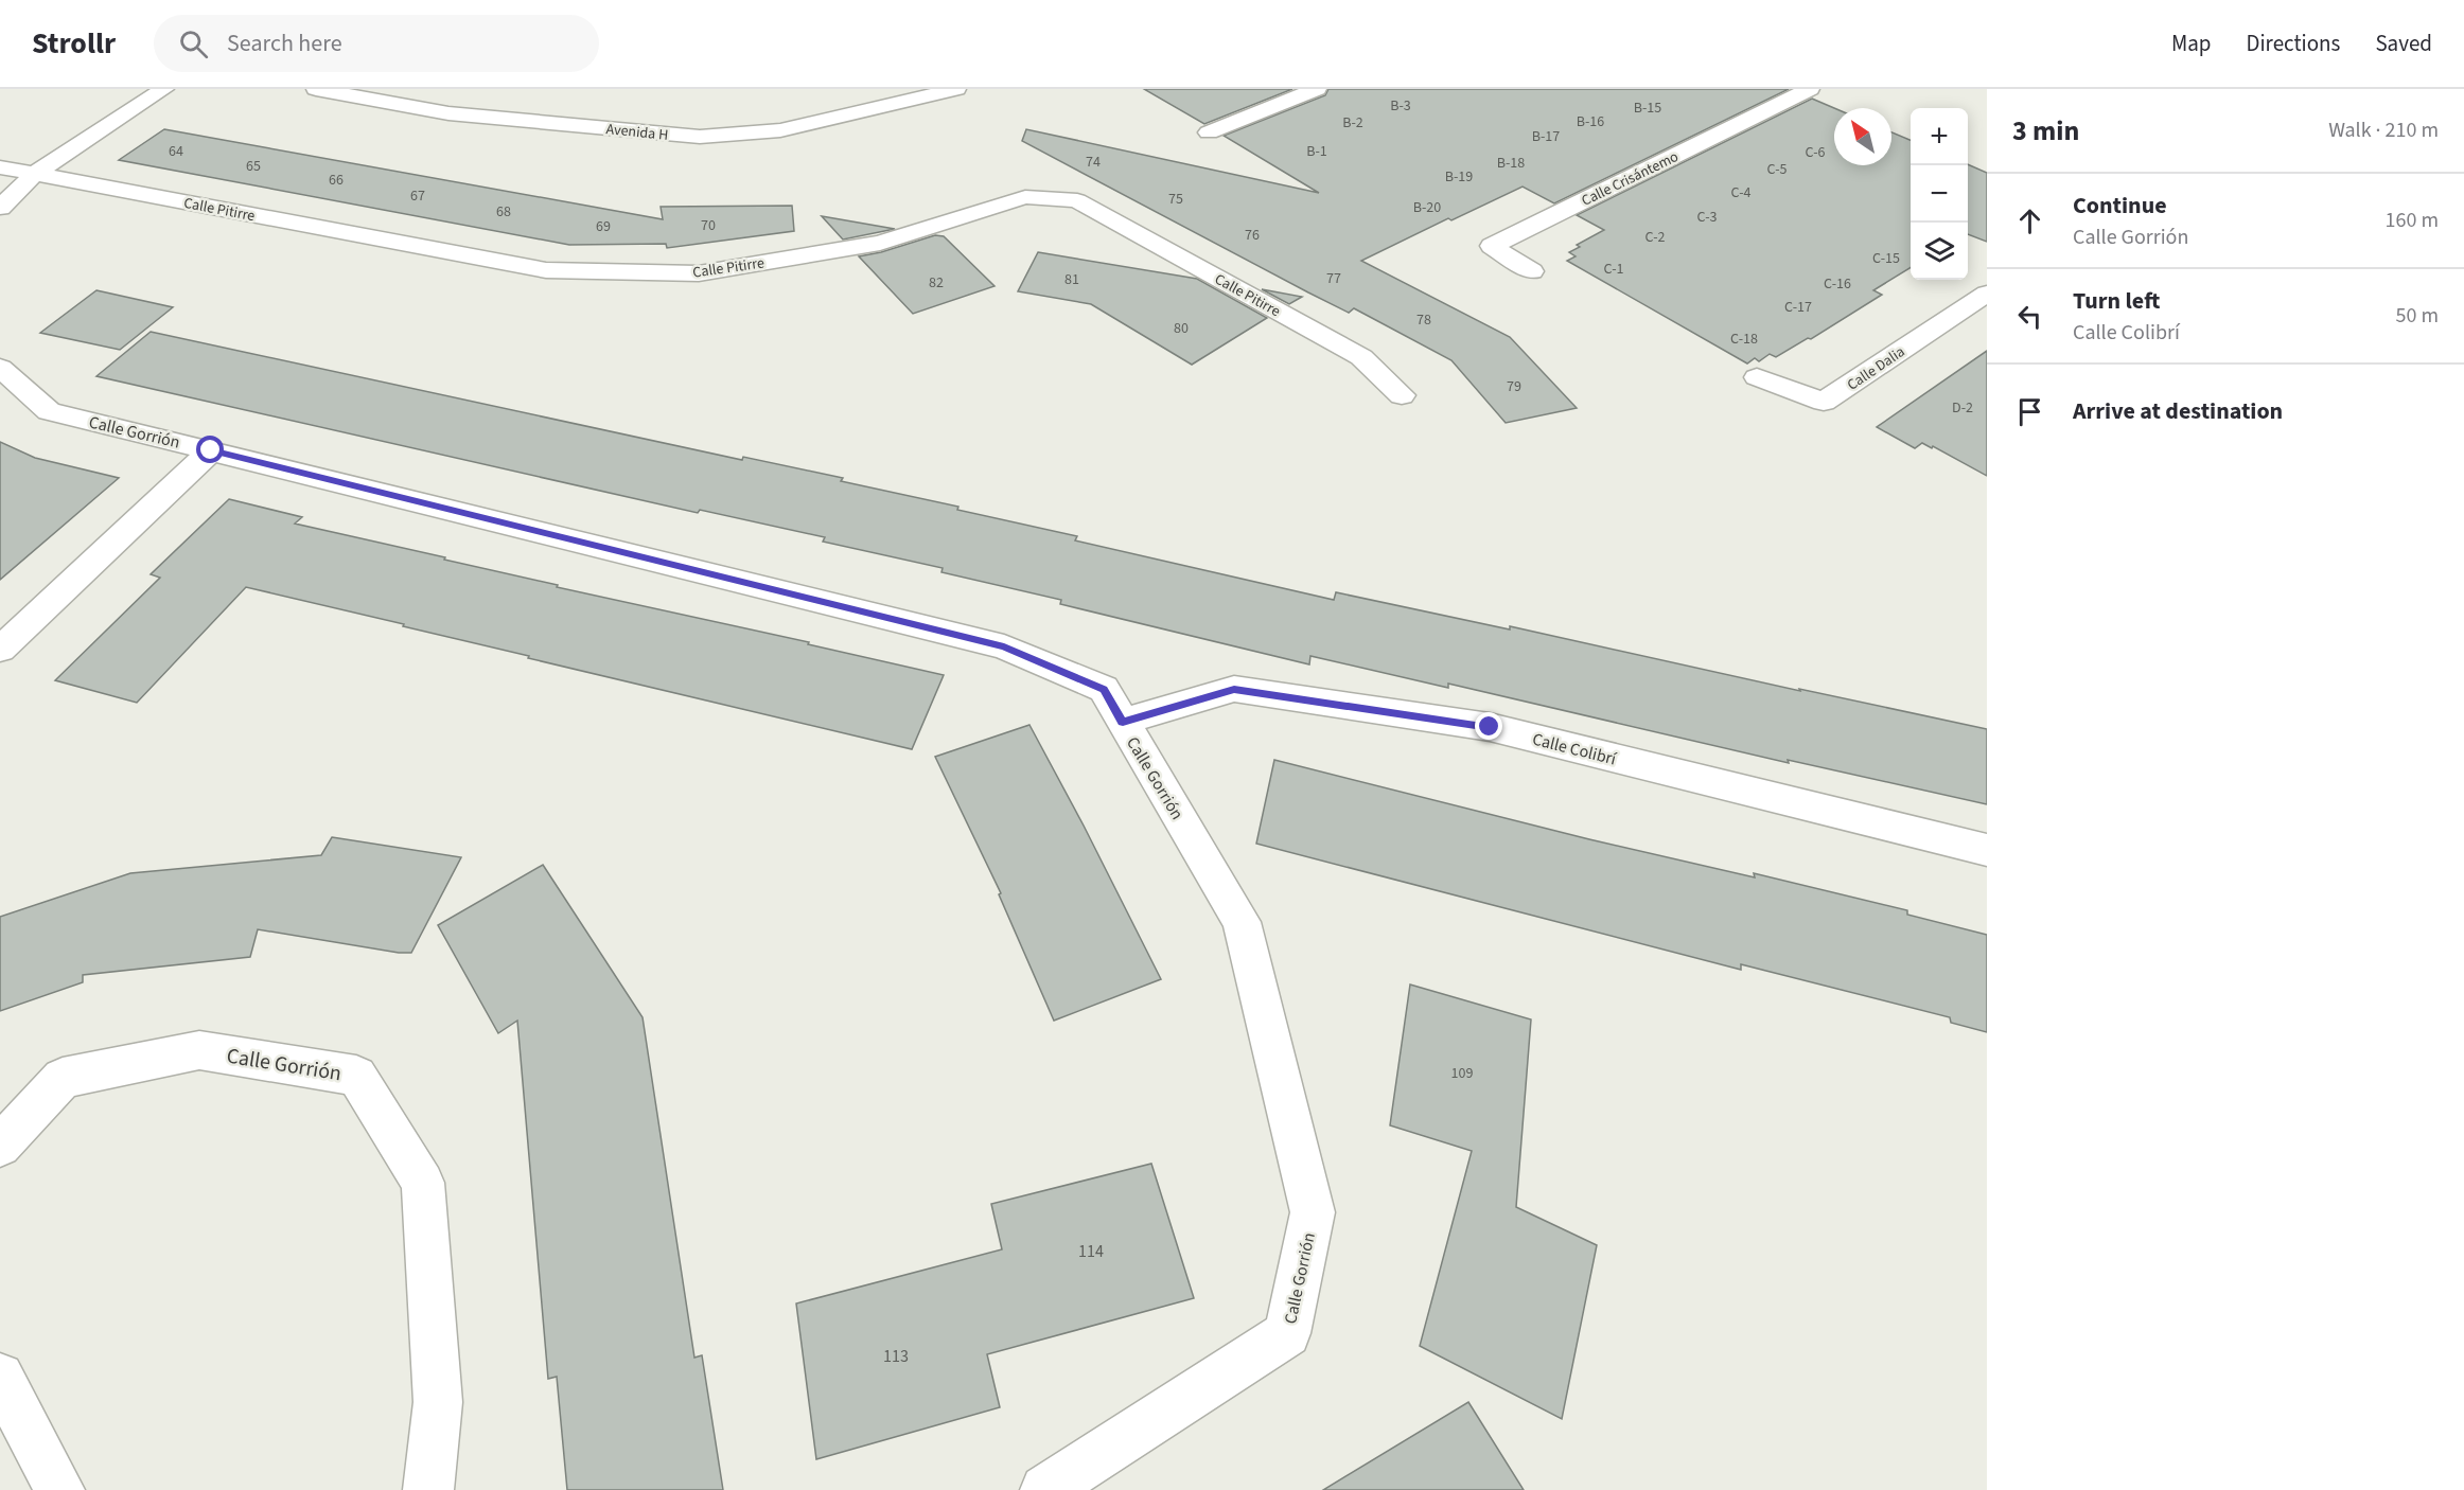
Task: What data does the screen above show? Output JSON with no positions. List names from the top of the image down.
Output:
{
  "streets": {
    "street": [
      "Avenida H",
      "Calle Crisántemo",
      "Calle Pitirre",
      "Calle Dalia",
      "Calle Gorrión",
      "Calle Colibrí"
    ]
  },
  "crossings": [
    ["Calle Gorrión", "Calle Colibrí"]
  ],
  "house_numbers": [
    "B-3",
    "B-15",
    "B-16",
    "B-2",
    "B-17",
    "64",
    "B-1",
    "C-6",
    "74",
    "B-18",
    "65",
    "C-5",
    "B-19",
    "66",
    "C-4",
    "67",
    "75",
    "B-20",
    "68",
    "C-3",
    "70",
    "69",
    "76",
    "C-2",
    "C-15",
    "C-1",
    "77",
    "81",
    "82",
    "C-16",
    "C-17",
    "78",
    "80",
    "C-18",
    "79",
    "D-2",
    "109",
    "114",
    "113"
  ],
  "north": "top left",
  "page": {
    "header": "Strollr",
    "search": "Search here",
    "nav": ["Map", "Directions", "Saved"],
    "heading": ["3 min", "Walk · 210 m"],
    "map_buttons": ["+", "−"],
    "list": [
      ["Continue", "Calle Gorrión", "160 m"],
      ["Turn left", "Calle Colibrí", "50 m"],
      "Arrive at destination"
    ]
  }
}
